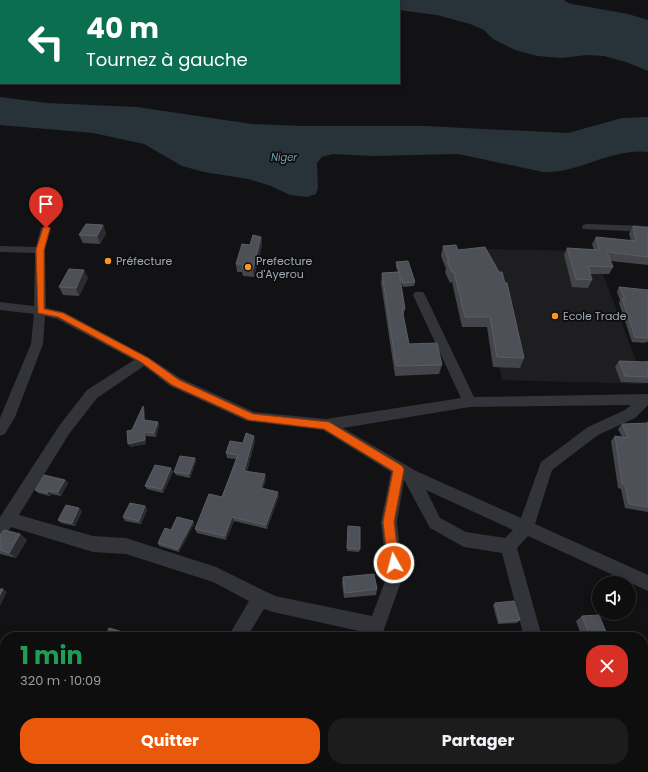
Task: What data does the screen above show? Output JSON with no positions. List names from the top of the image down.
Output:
{
  "water": ["Niger"],
  "places": ["Préfecture", "Prefecture d'Ayerou", "Ecole Trade"],
  "page": {
    "turn": ["40 m", "Tournez à gauche"],
    "heading": ["1 min", "320 m · 10:09"],
    "buttons": ["Quitter", "Partager"]
  }
}
